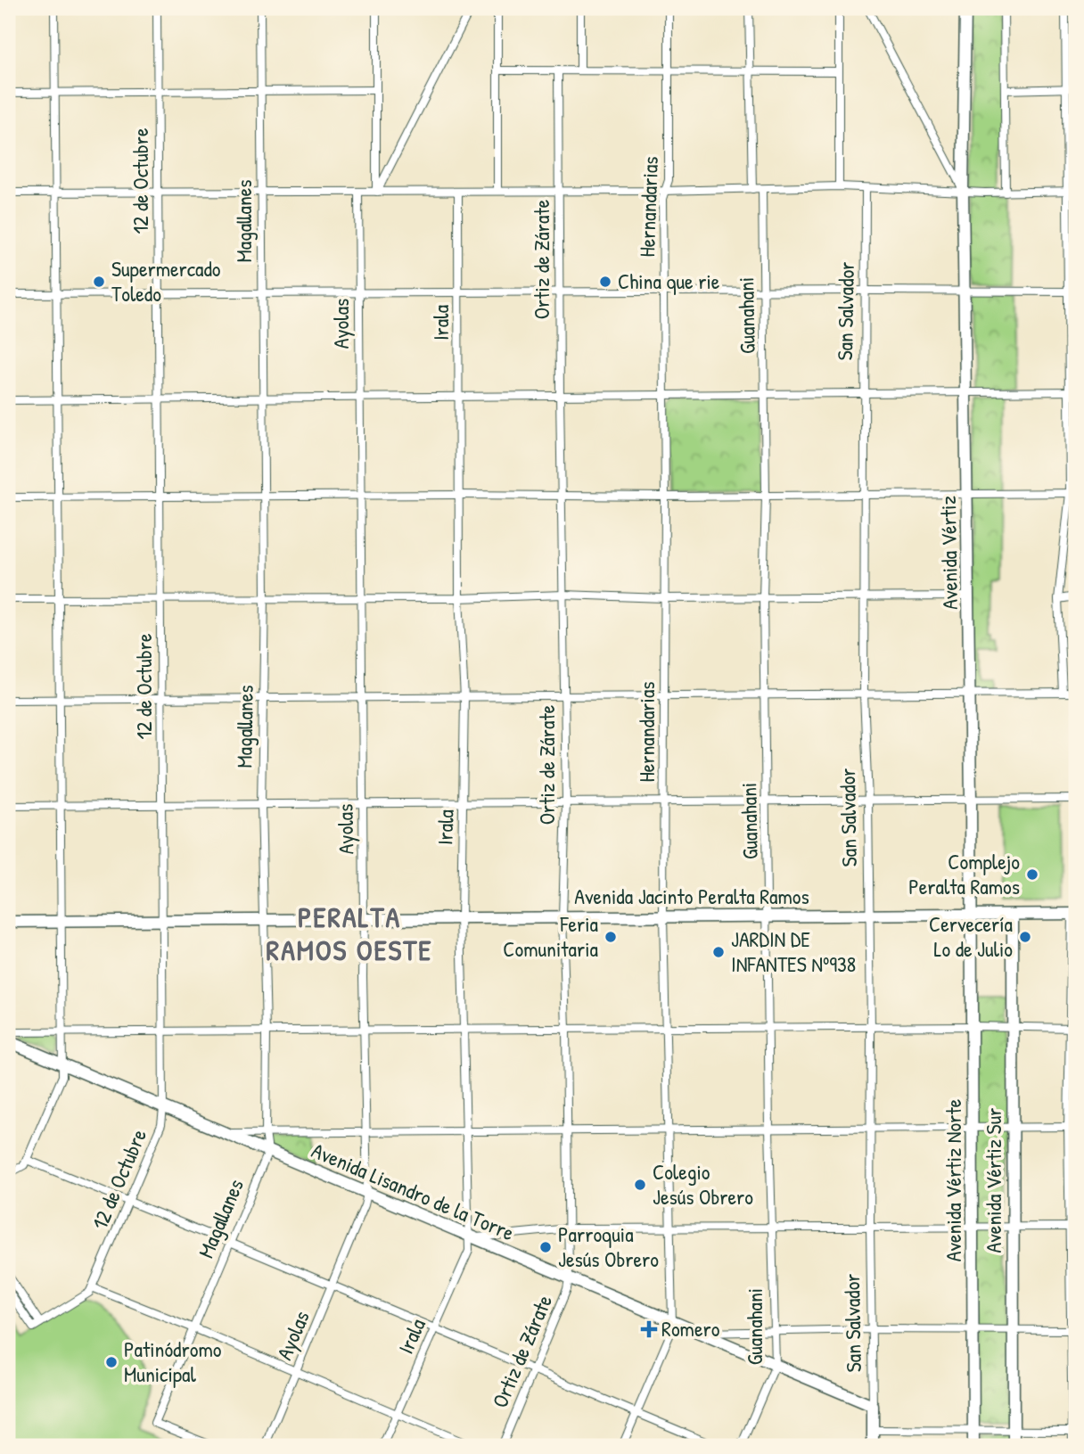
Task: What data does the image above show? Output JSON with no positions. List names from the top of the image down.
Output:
{
  "streets": {
    "street": [
      "12 de Octubre",
      "Hernandarias",
      "Magallanes",
      "Ortiz de Zárate",
      "San Salvador",
      "Guanahani",
      "Irala",
      "Ayolas",
      "Avenida Vértiz",
      "Avenida Jacinto Peralta Ramos",
      "Avenida Vértiz Norte",
      "Avenida Vértiz Sur",
      "Avenida Lisandro de la Torre"
    ]
  },
  "crossings": [
    ["12 de Octubre", "Avenida Jacinto Peralta Ramos"],
    ["12 de Octubre", "Avenida Lisandro de la Torre"],
    ["Hernandarias", "Avenida Jacinto Peralta Ramos"],
    ["Hernandarias", "Avenida Lisandro de la Torre"],
    ["Magallanes", "Avenida Jacinto Peralta Ramos"],
    ["Magallanes", "Avenida Lisandro de la Torre"],
    ["Ortiz de Zárate", "Avenida Jacinto Peralta Ramos"],
    ["Ortiz de Zárate", "Avenida Lisandro de la Torre"],
    ["San Salvador", "Avenida Jacinto Peralta Ramos"],
    ["San Salvador", "Avenida Lisandro de la Torre"],
    ["Guanahani", "Avenida Jacinto Peralta Ramos"],
    ["Guanahani", "Avenida Lisandro de la Torre"],
    ["Irala", "Avenida Jacinto Peralta Ramos"],
    ["Irala", "Avenida Lisandro de la Torre"],
    ["Ayolas", "Avenida Jacinto Peralta Ramos"],
    ["Ayolas", "Avenida Lisandro de la Torre"],
    ["Avenida Vértiz", "Avenida Jacinto Peralta Ramos"],
    ["Avenida Vértiz", "Avenida Vértiz Norte"],
    ["Avenida Jacinto Peralta Ramos", "Avenida Vértiz Norte"],
    ["Avenida Jacinto Peralta Ramos", "Avenida Vértiz Sur"]
  ],
  "districts": ["PERALTA RAMOS OESTE"],
  "places": {
    "other": [
      "Supermercado Toledo",
      "China que rie",
      "Complejo Peralta Ramos",
      "Feria Comunitaria",
      "Cervecería Lo de Julio",
      "JARDIN DE INFANTES Nº938",
      "Colegio Jesús Obrero",
      "Parroquia Jesús Obrero",
      "Patinódromo Municipal"
    ],
    "health": ["Romero"]
  }
}
